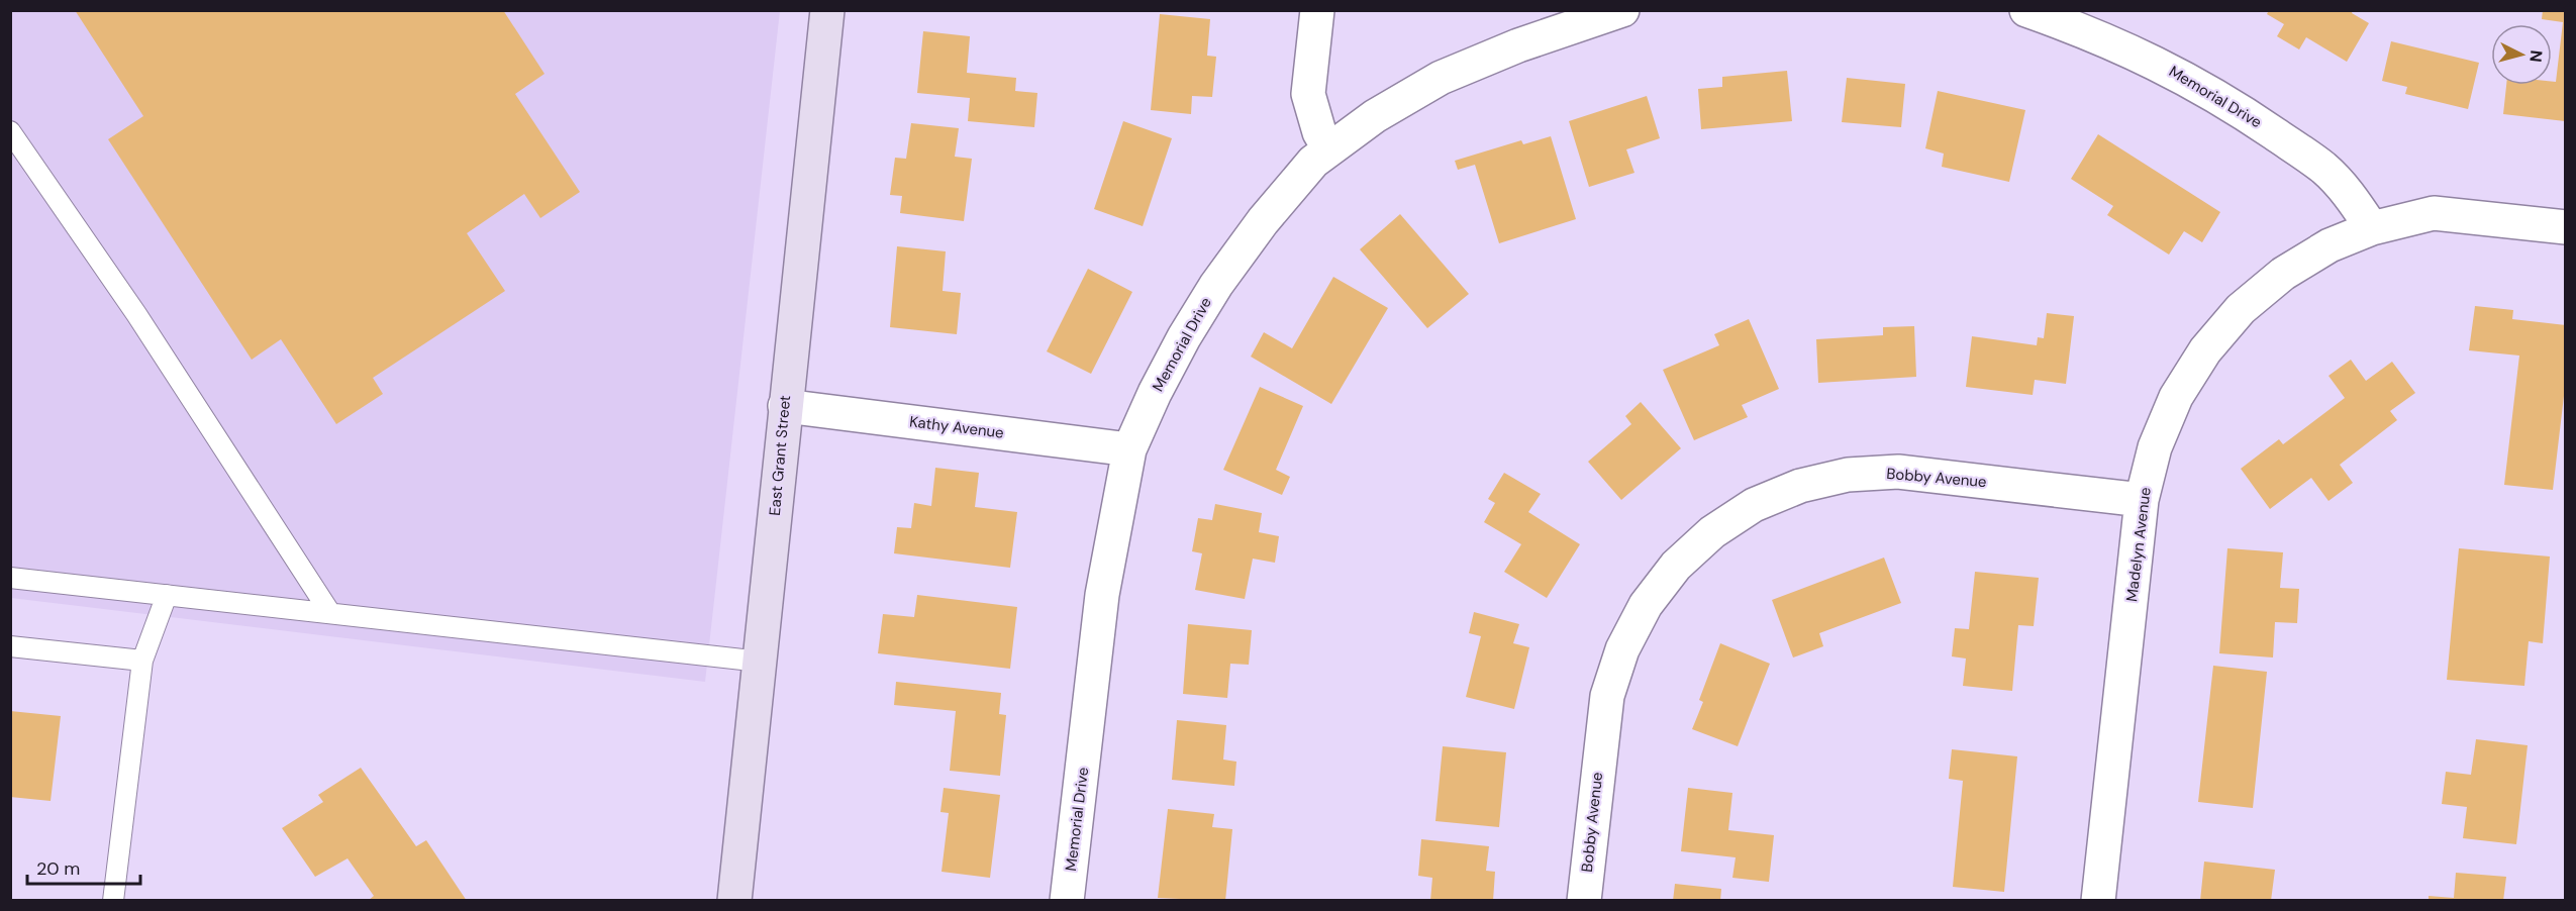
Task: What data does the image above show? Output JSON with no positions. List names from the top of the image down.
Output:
{
  "streets": {
    "main road": ["East Grant Street"],
    "street": [
      "Memorial Drive",
      "Kathy Avenue",
      "Bobby Avenue",
      "Madelyn Avenue"
    ]
  },
  "crossings": [
    ["Memorial Drive", "Kathy Avenue"],
    ["Memorial Drive", "Madelyn Avenue"],
    ["Kathy Avenue", "East Grant Street"],
    ["Bobby Avenue", "Madelyn Avenue"]
  ],
  "scale_bar": "20 m",
  "north": "right"
}
